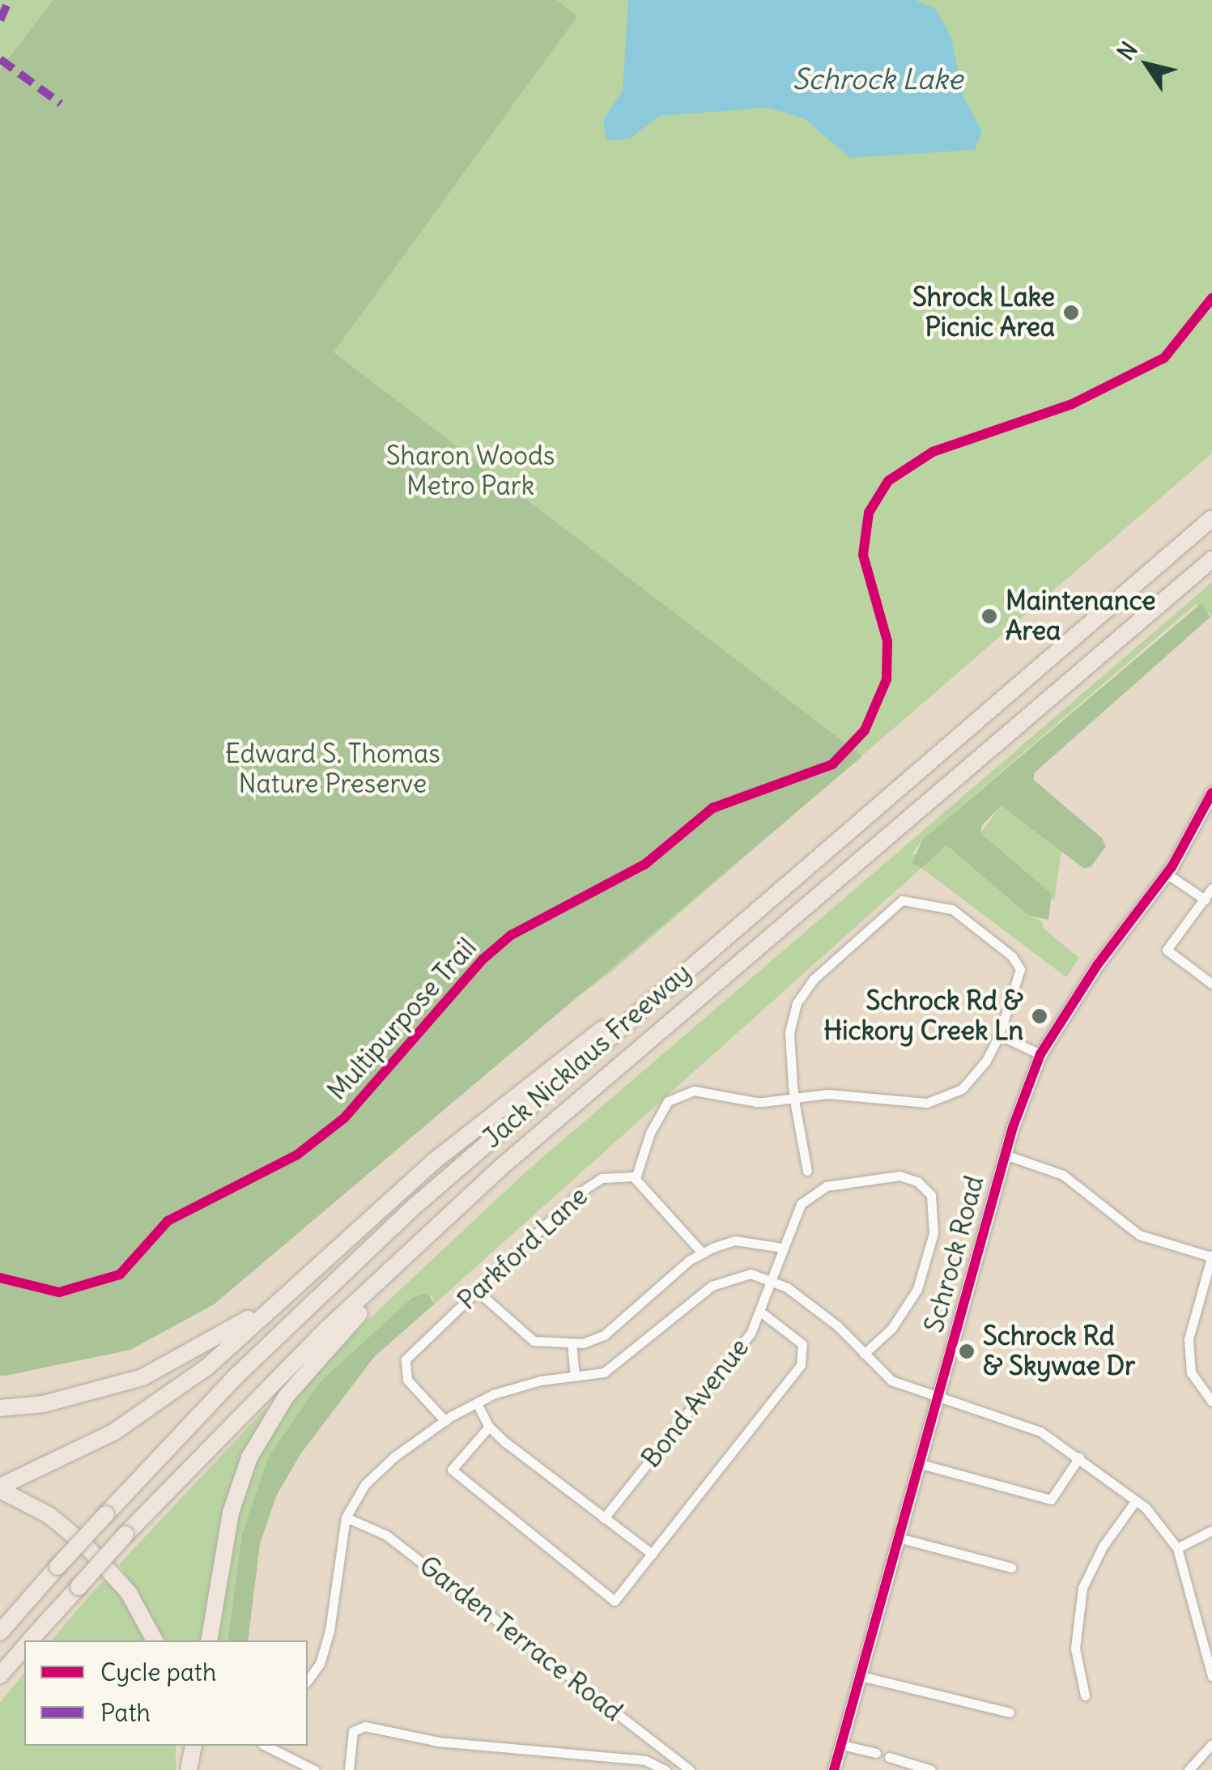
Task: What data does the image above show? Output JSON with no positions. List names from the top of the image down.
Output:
{
  "streets": {
    "highway": ["Jack Nicklaus Freeway"],
    "main road": ["Schrock Road"],
    "street": ["Parkford Lane", "Bond Avenue", "Garden Terrace Road"],
    "cycle path": ["Multipurpose Trail"]
  },
  "water": ["Schrock Lake"],
  "parks": ["Sharon Woods Metro Park", "Edward S. Thomas Nature Preserve"],
  "places": [
    "Shrock Lake Picnic Area",
    "Maintenance Area",
    "Schrock Rd & Hickory Creek Ln",
    "Schrock Rd & Skywae Dr"
  ],
  "legend": ["Cycle path", "Path"],
  "north": "top left"
}
